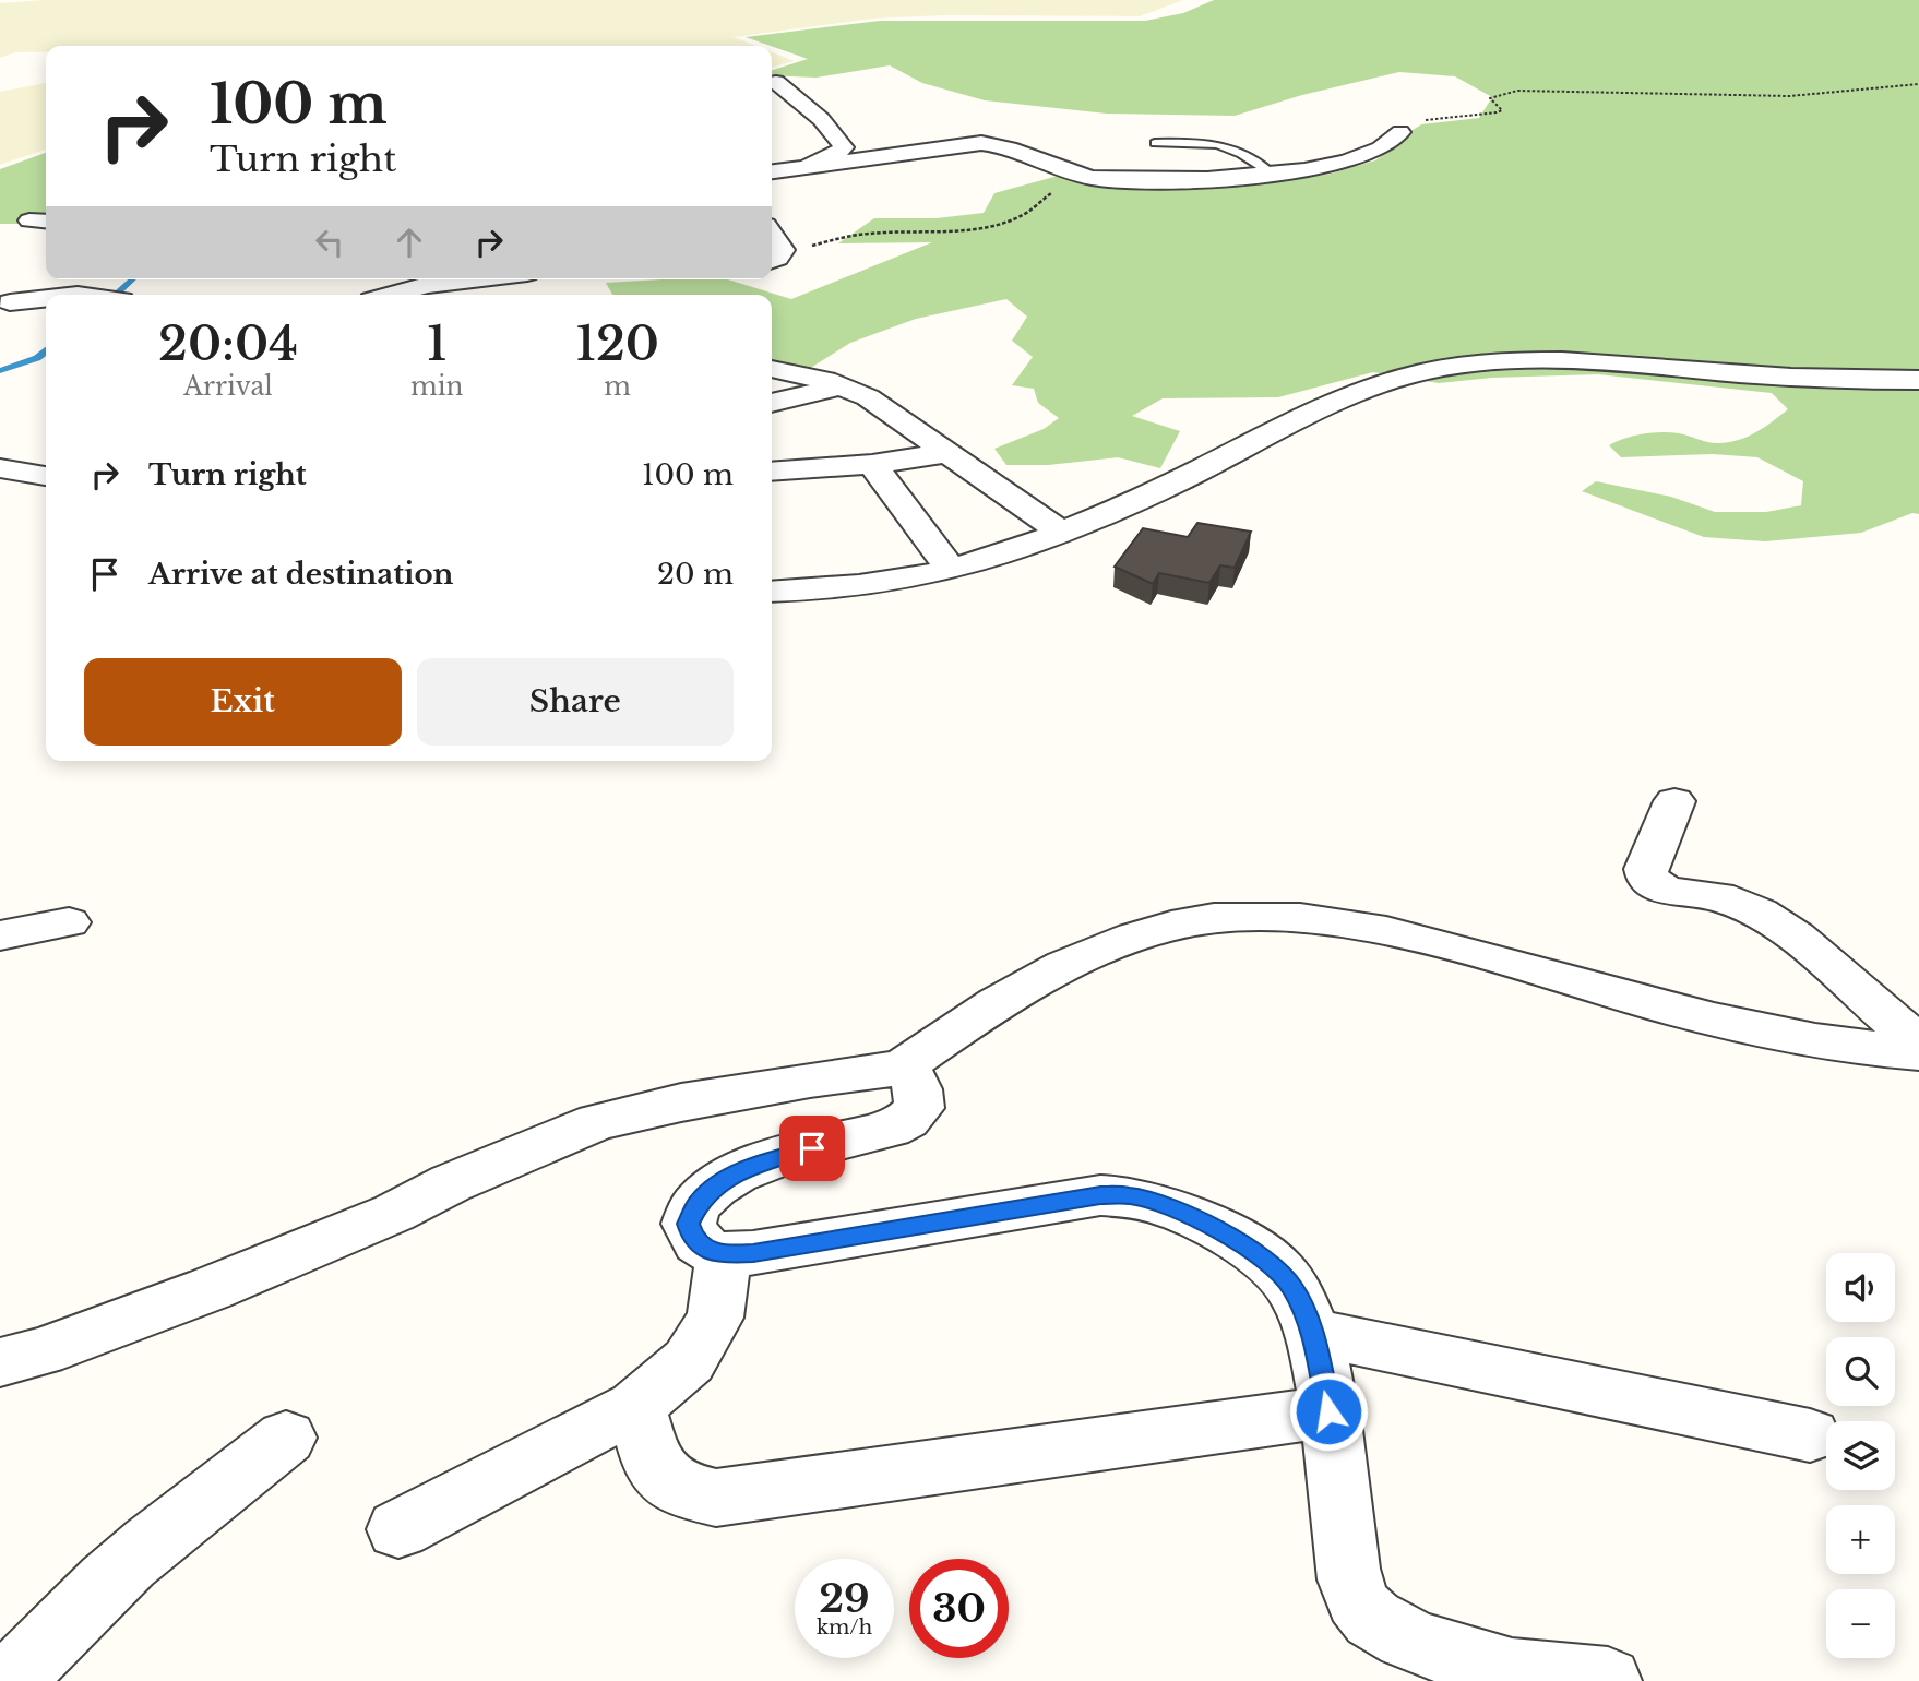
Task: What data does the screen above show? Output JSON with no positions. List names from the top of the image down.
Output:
{
  "page": {
    "turn": ["100 m", "Turn right"],
    "eta": [
      "20:04",
      "Arrival",
      "1",
      "min",
      "120",
      "m"
    ],
    "list": [
      {
        "name": "Turn right",
        "value": "100 m"
      },
      {
        "name": "Arrive at destination",
        "value": "20 m"
      }
    ],
    "buttons": ["Exit", "Share"],
    "map_buttons": ["+", "−"],
    "speed": "29 km/h",
    "limit": "30"
  }
}
